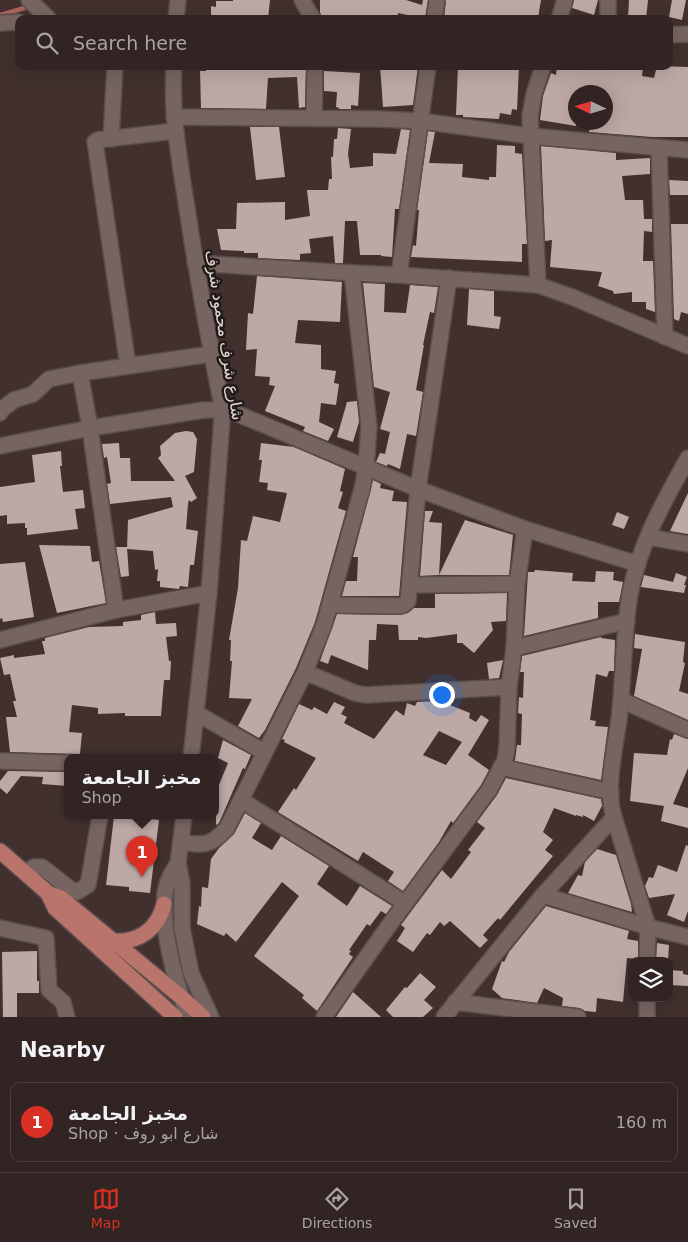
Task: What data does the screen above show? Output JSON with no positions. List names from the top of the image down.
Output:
{
  "streets": {
    "street": ["شارع شرف محمود شرف"]
  },
  "north": "left",
  "page": {
    "search": "Search here",
    "popup": ["مخبز الجامعة", "Shop"],
    "pins": "1",
    "heading": "Nearby",
    "list": [
      {
        "mark": "1",
        "name": "مخبز الجامعة",
        "note": "Shop · شارع ابو روف",
        "value": "160 m"
      }
    ],
    "nav": ["Map", "Directions", "Saved"]
  }
}
